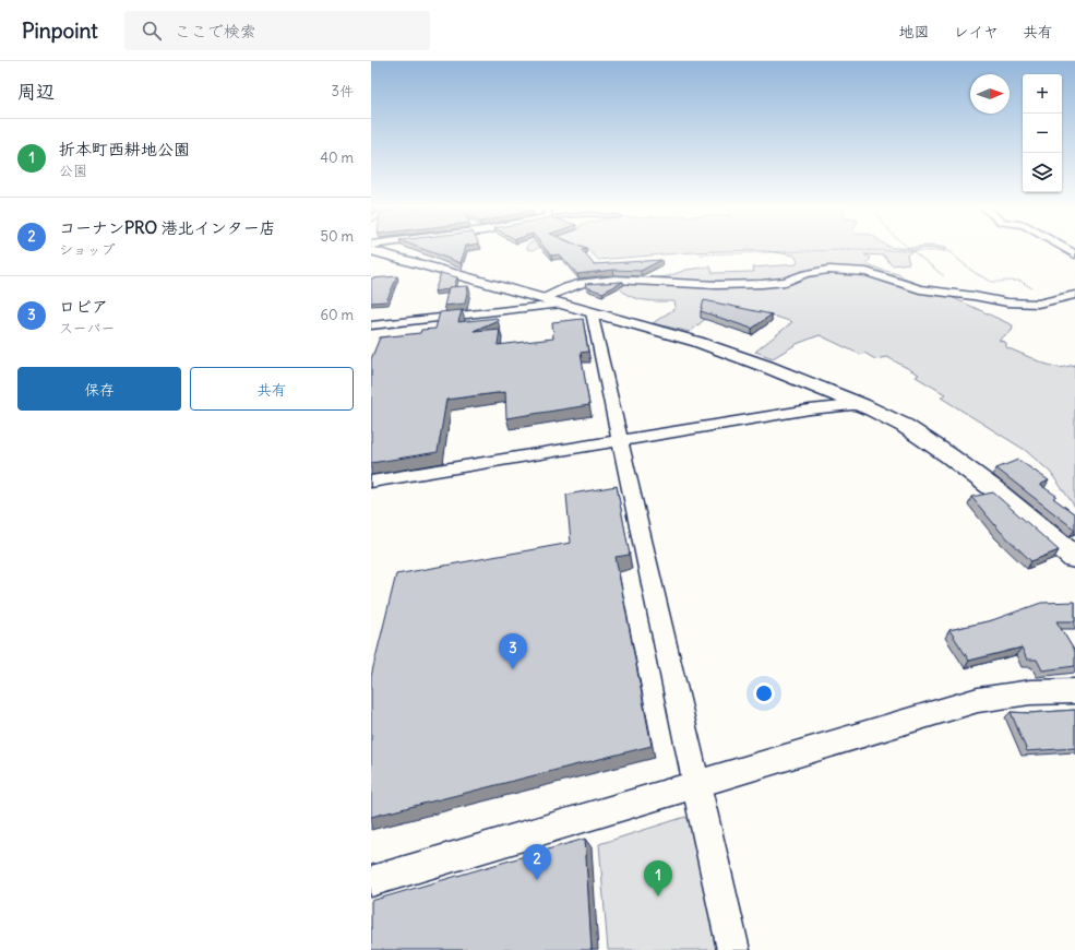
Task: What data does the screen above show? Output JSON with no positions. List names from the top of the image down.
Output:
{
  "north": "right",
  "page": {
    "header": "Pinpoint",
    "search": "ここで検索",
    "nav": ["地図", "レイヤ", "共有"],
    "heading": ["周辺", "3件"],
    "map_buttons": ["+", "−"],
    "list": [
      {
        "mark": "1",
        "name": "折本町西耕地公園",
        "note": "公園",
        "value": "40 m"
      },
      {
        "mark": "2",
        "name": "コーナンPRO 港北インター店",
        "note": "ショップ",
        "value": "50 m"
      },
      {
        "mark": "3",
        "name": "ロピア",
        "note": "スーパー",
        "value": "60 m"
      }
    ],
    "buttons": ["保存", "共有"],
    "pins": ["3", "2", "1"]
  }
}
